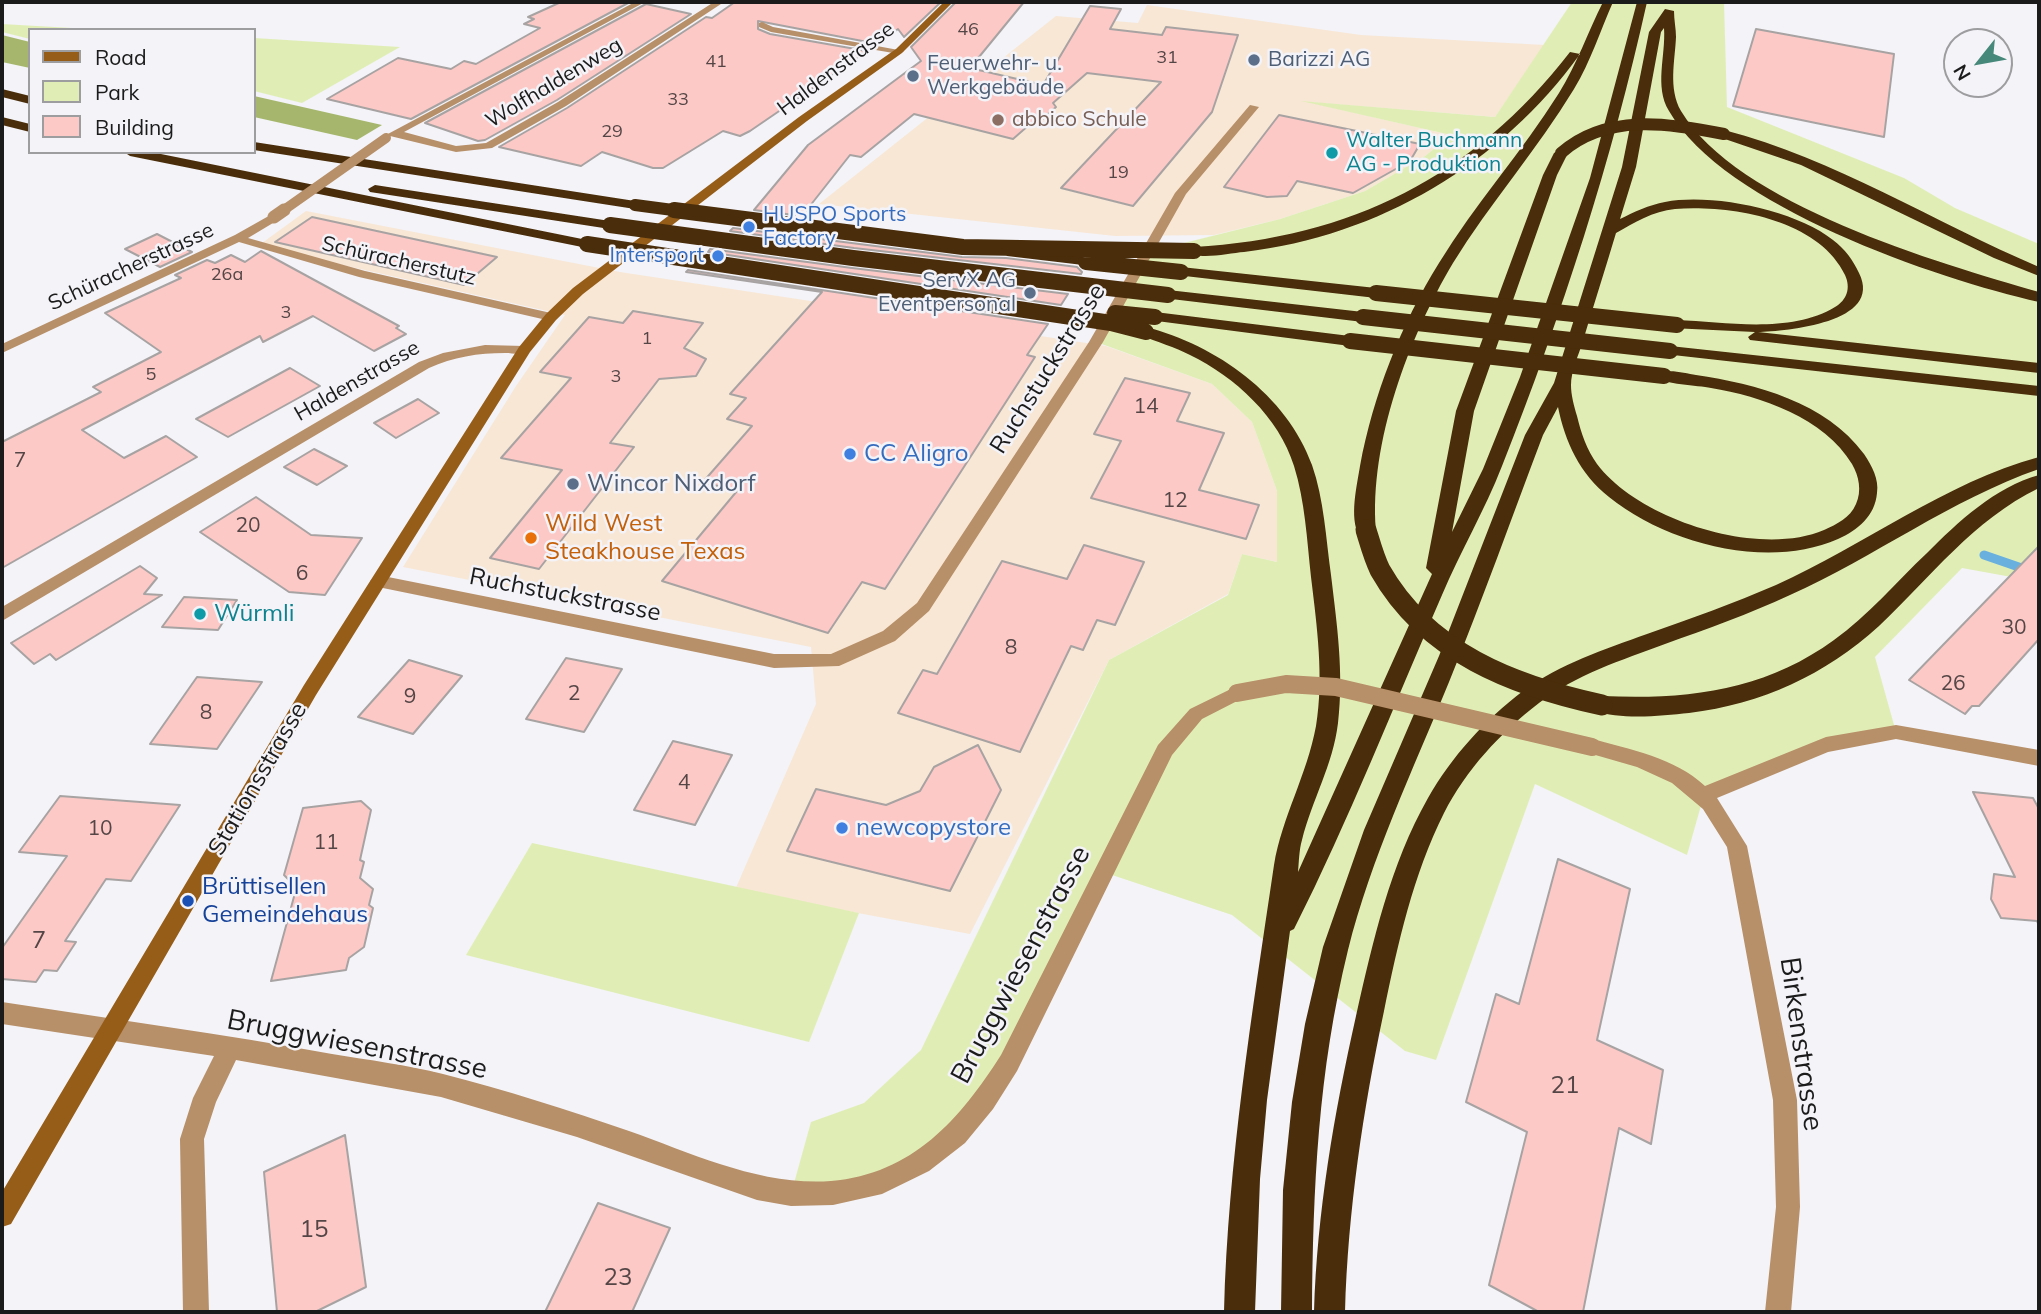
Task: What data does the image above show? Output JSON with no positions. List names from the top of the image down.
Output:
{
  "streets": {
    "street": [
      "Haldenstrasse",
      "Wolfhaldenweg",
      "Schüracherstutz",
      "Schüracherstrasse",
      "Ruchstuckstrasse",
      "Stationsstrasse",
      "Bruggwiesenstrasse",
      "Birkenstrasse"
    ]
  },
  "crossings": [
    ["Haldenstrasse", "Schüracherstutz"],
    ["Haldenstrasse", "Stationsstrasse"],
    ["Wolfhaldenweg", "Schüracherstrasse"],
    ["Schüracherstutz", "Schüracherstrasse"],
    ["Ruchstuckstrasse", "Stationsstrasse"],
    ["Stationsstrasse", "Bruggwiesenstrasse"],
    ["Bruggwiesenstrasse", "Birkenstrasse"]
  ],
  "places": [
    "Barizzi AG",
    "Feuerwehr- u. Werkgebäude",
    "abbico Schule",
    "Walter Buchmann AG - Produktion",
    "HUSPO Sports Factory",
    "Intersport",
    "ServX AG Eventpersonal",
    "CC Aligro",
    "Wincor Nixdorf",
    "Wild West Steakhouse Texas",
    "Würmli",
    "newcopystore",
    "Brüttisellen Gemeindehaus"
  ],
  "house_numbers": [
    "46",
    "31",
    "41",
    "33",
    "29",
    "19",
    "26a",
    "3",
    "1",
    "5",
    "3",
    "14",
    "7",
    "12",
    "20",
    "6",
    "30",
    "8",
    "26",
    "2",
    "9",
    "8",
    "4",
    "10",
    "11",
    "7",
    "21",
    "15",
    "23"
  ],
  "legend": ["Road", "Park", "Building"],
  "north": "bottom left"
}
